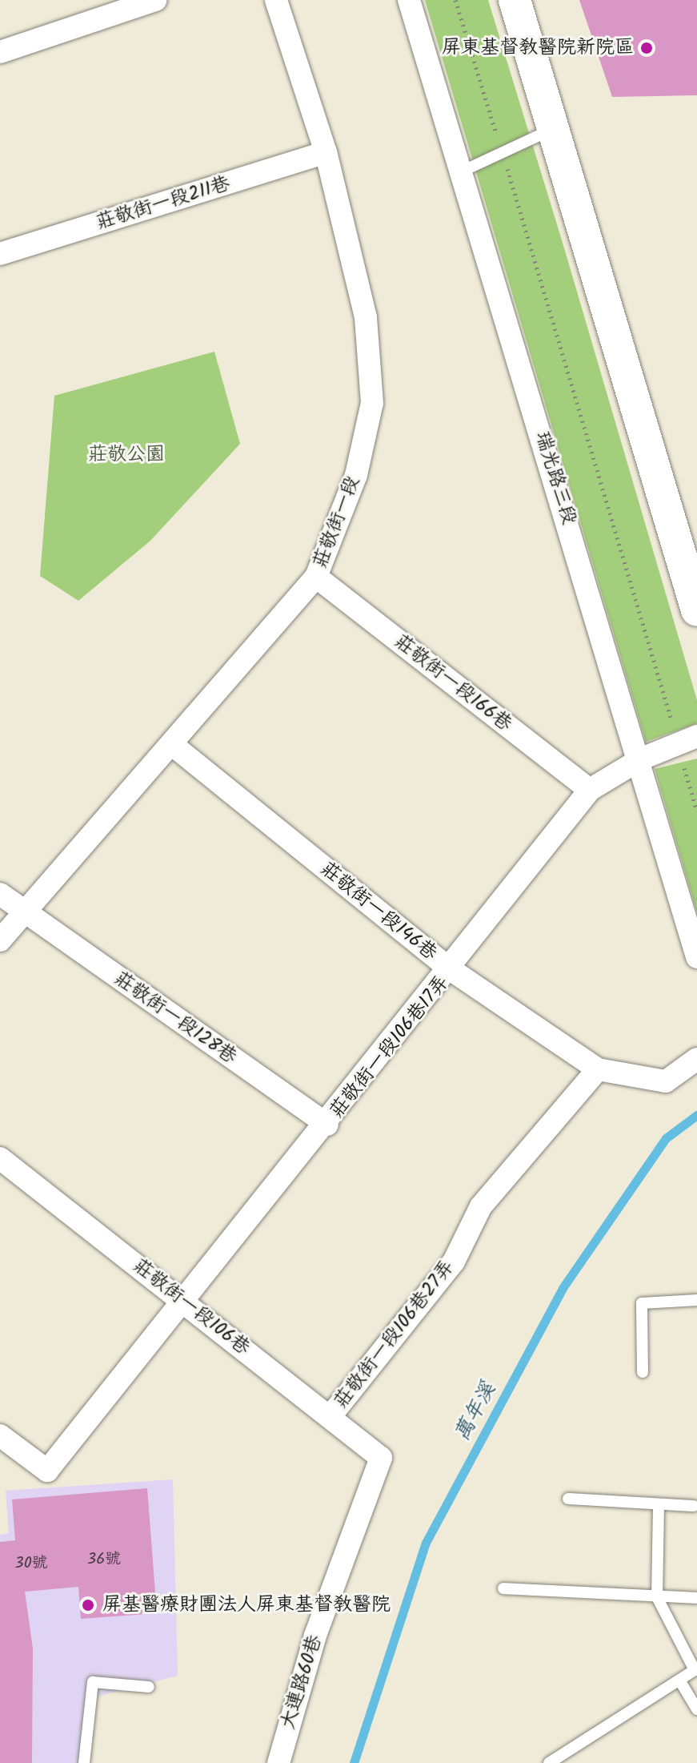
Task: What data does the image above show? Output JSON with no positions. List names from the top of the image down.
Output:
{
  "streets": {
    "street": [
      "莊敬街一段211巷",
      "瑞光路三段",
      "莊敬街一段",
      "莊敬街一段166巷",
      "莊敬街一段146巷",
      "莊敬街一段128巷",
      "莊敬街一段106巷17弄",
      "莊敬街一段106巷",
      "莊敬街一段106巷27弄",
      "大連路60巷"
    ]
  },
  "crossings": [
    ["莊敬街一段211巷", "莊敬街一段"],
    ["莊敬街一段", "莊敬街一段166巷"],
    ["莊敬街一段", "莊敬街一段146巷"],
    ["莊敬街一段", "莊敬街一段128巷"],
    ["莊敬街一段166巷", "莊敬街一段106巷17弄"],
    ["莊敬街一段146巷", "莊敬街一段106巷17弄"],
    ["莊敬街一段146巷", "莊敬街一段106巷27弄"],
    ["莊敬街一段128巷", "莊敬街一段106巷17弄"],
    ["莊敬街一段106巷17弄", "莊敬街一段106巷"],
    ["莊敬街一段106巷", "莊敬街一段106巷27弄"],
    ["莊敬街一段106巷", "大連路60巷"]
  ],
  "water": ["萬年溪"],
  "parks": ["莊敬公園"],
  "places": ["屏東基督教醫院新院區", "屏基醫療財團法人屏東基督教醫院"],
  "house_numbers": ["36號", "30號"]
}
